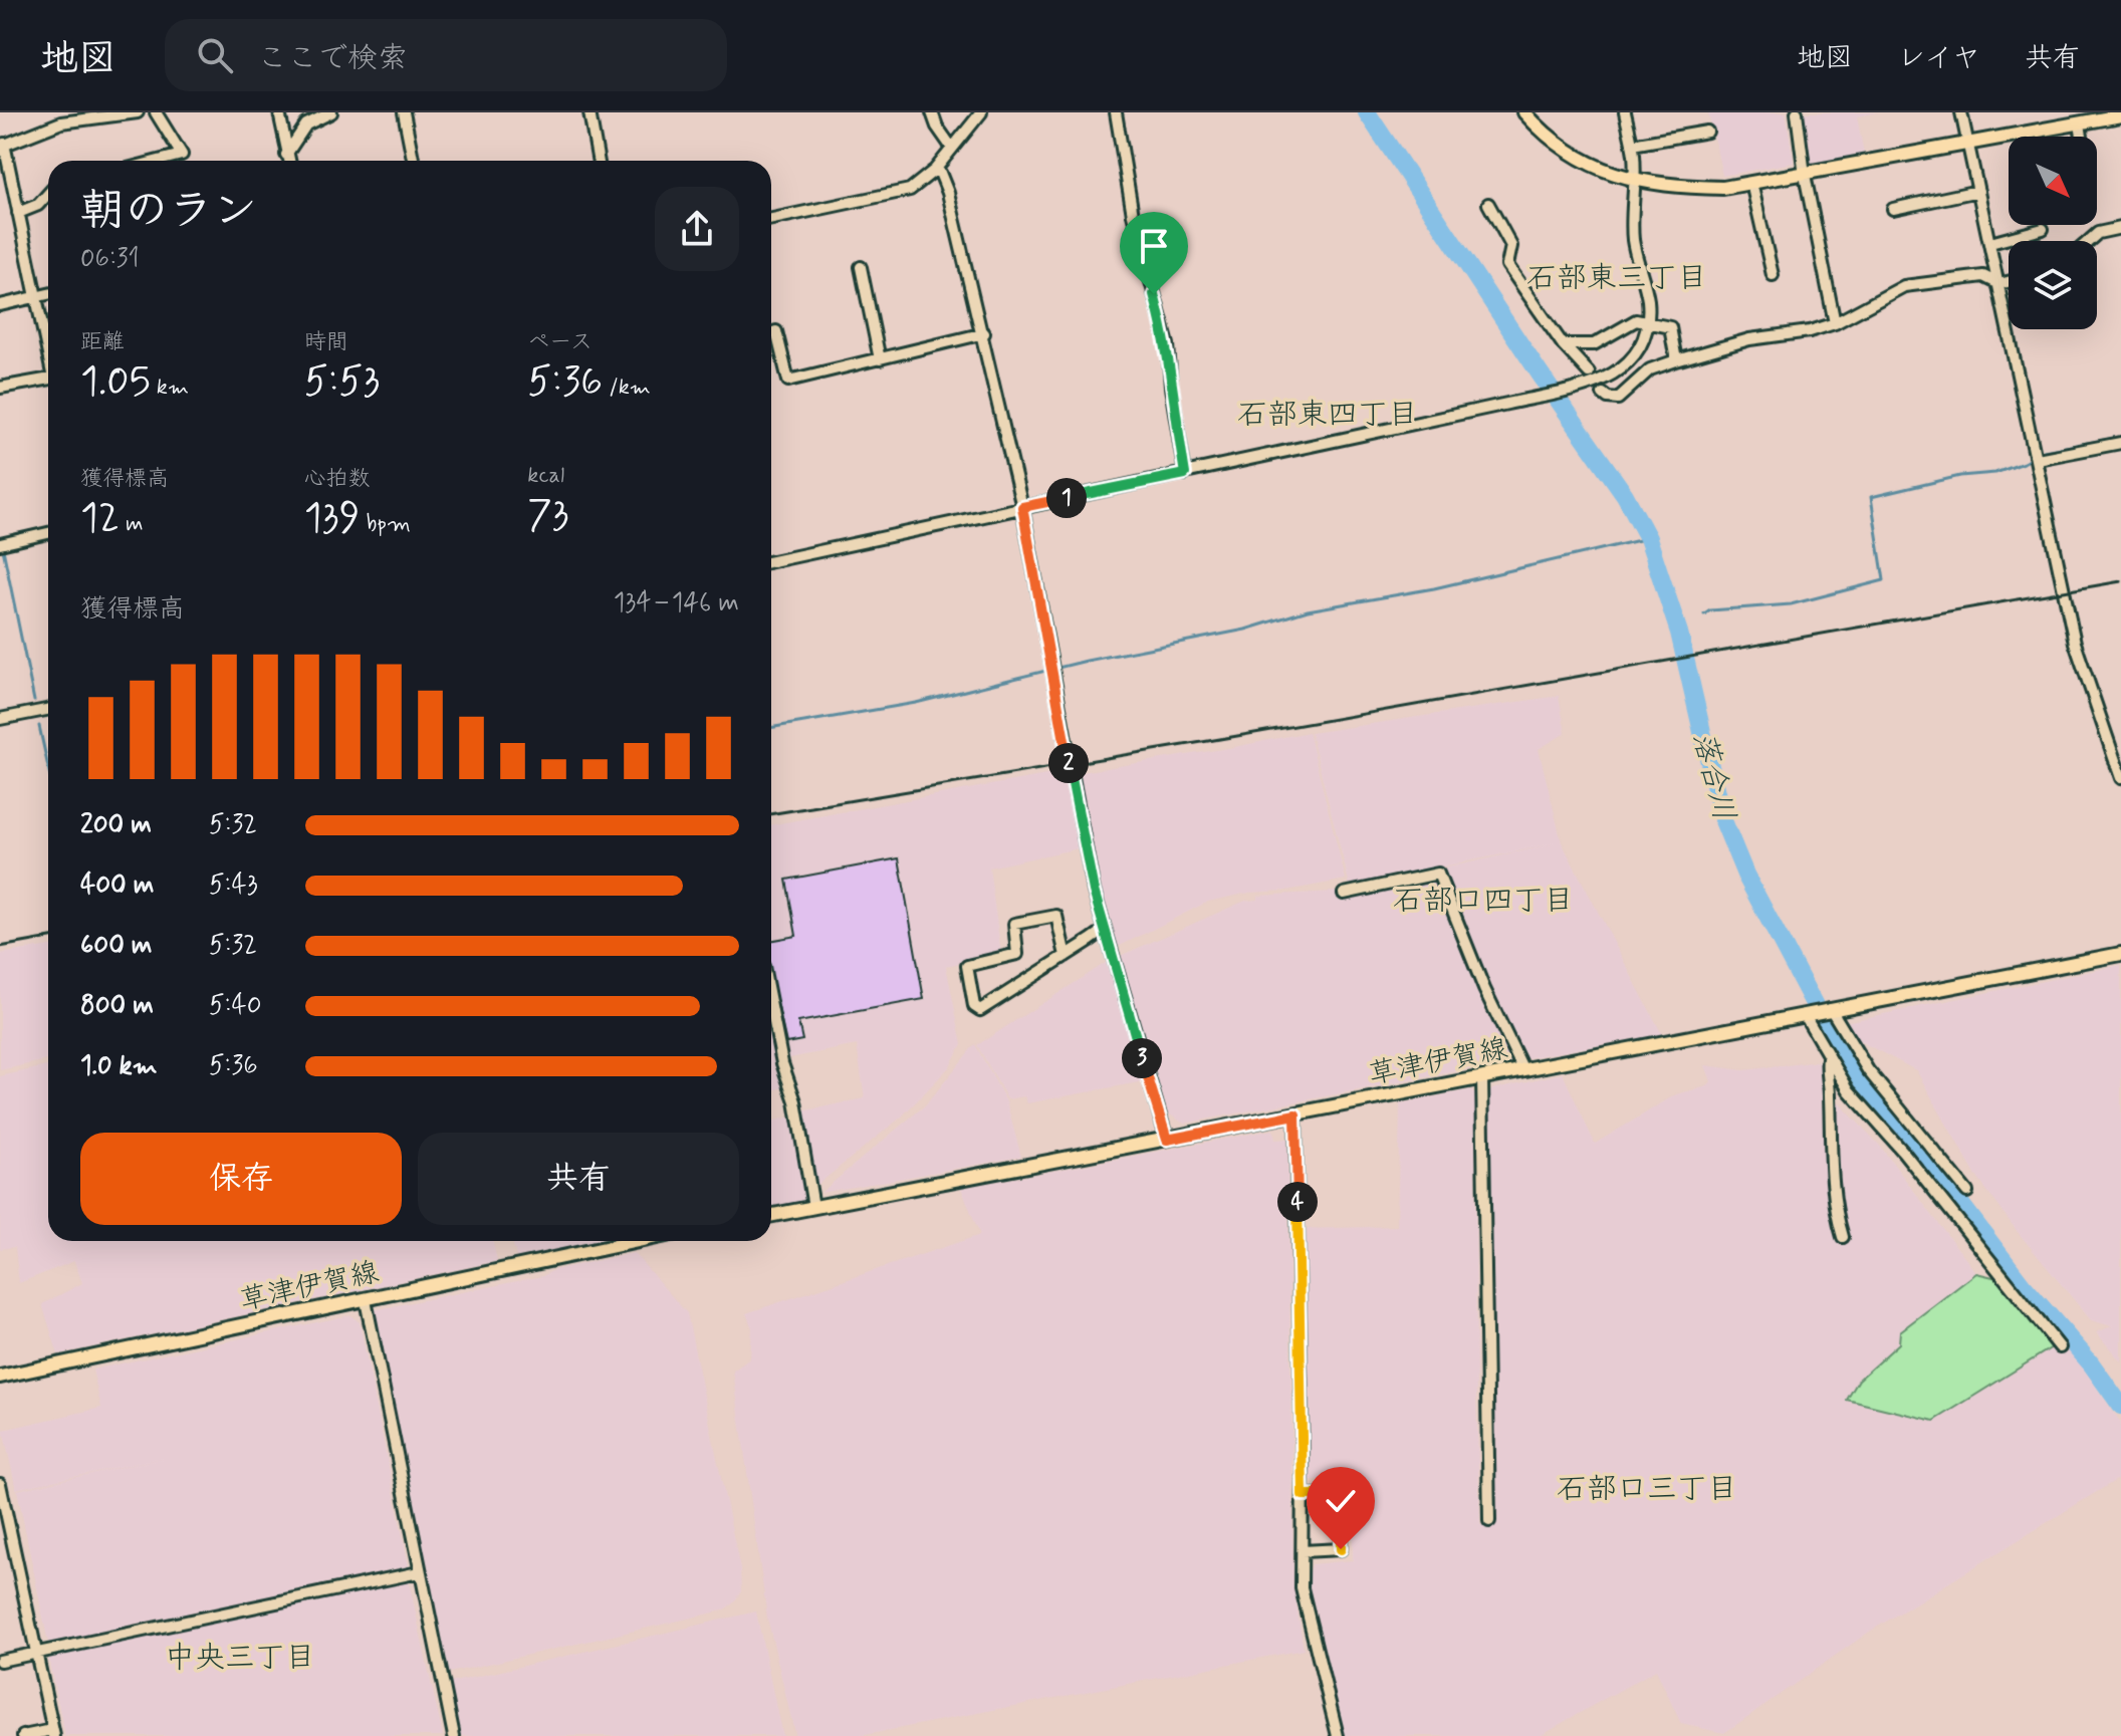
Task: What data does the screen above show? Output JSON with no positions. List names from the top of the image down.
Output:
{
  "streets": {
    "main road": ["草津伊賀線"]
  },
  "districts": [
    "石部東三丁目",
    "石部東四丁目",
    "石部口四丁目",
    "石部口三丁目",
    "中央三丁目"
  ],
  "water": ["落合川"],
  "north": "bottom right",
  "page": {
    "header": "地図",
    "search": "ここで検索",
    "nav": ["地図", "レイヤ", "共有"],
    "heading": ["朝のラン", "06:31"],
    "stats": [
      ["距離", "1.05 km"],
      ["時間", "5:53"],
      ["ペース", "5:36 /km"],
      ["獲得標高", "12 m"],
      ["心拍数", "139 bpm"],
      ["kcal", "73"]
    ],
    "pins": [
      "1",
      "2",
      "3",
      "4"
    ],
    "chart": ["獲得標高", "134–146 m"],
    "list": [
      {
        "name": "200 m",
        "note": "5:32"
      },
      {
        "name": "400 m",
        "note": "5:43"
      },
      {
        "name": "600 m",
        "note": "5:32"
      },
      {
        "name": "800 m",
        "note": "5:40"
      },
      {
        "name": "1.0 km",
        "note": "5:36"
      }
    ],
    "buttons": ["保存", "共有"]
  }
}
